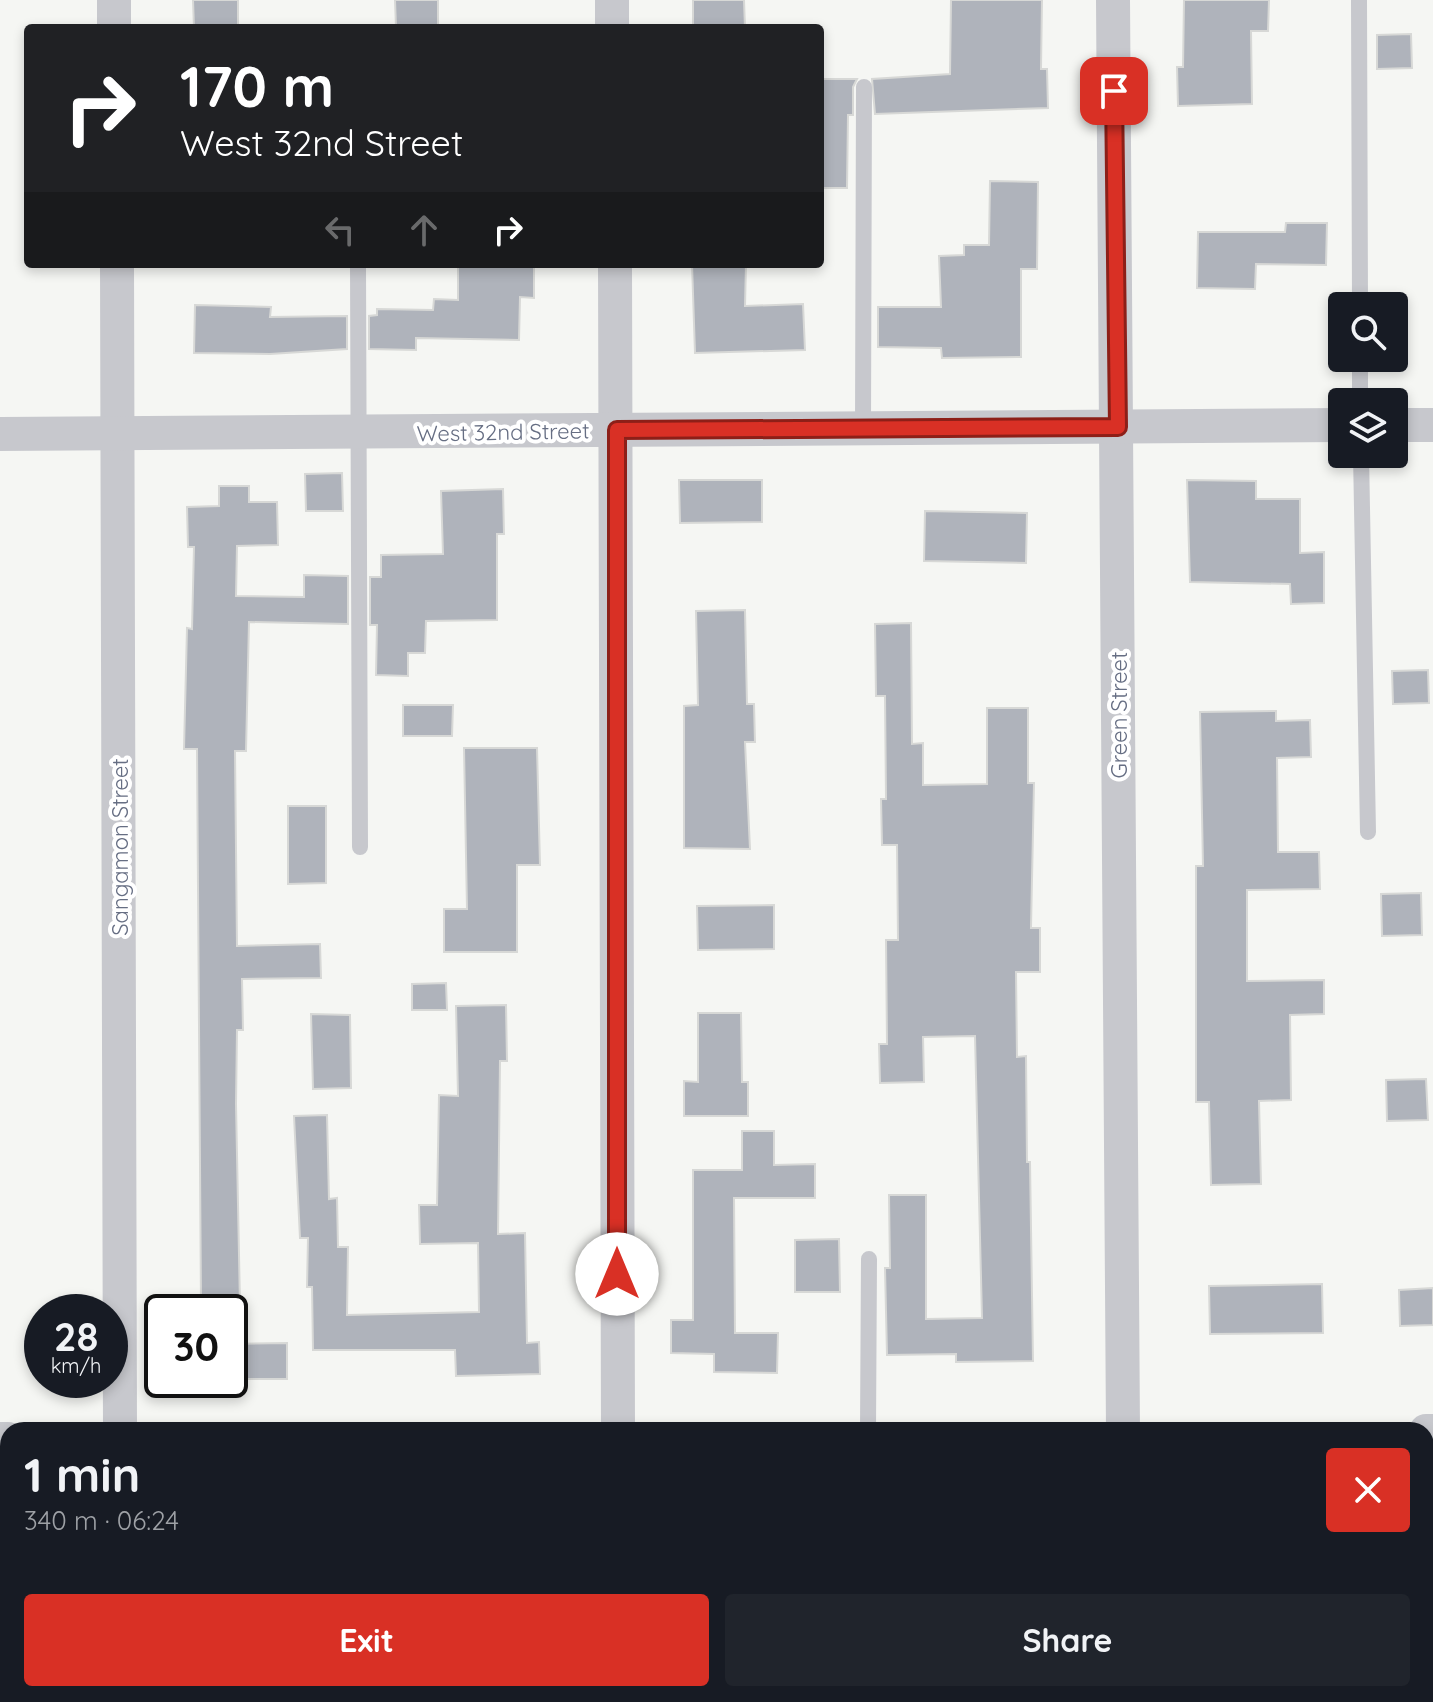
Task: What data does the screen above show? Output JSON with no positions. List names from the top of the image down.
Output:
{
  "streets": {
    "street": ["West 32nd Street", "Green Street", "Sangamon Street"]
  },
  "crossings": [
    ["West 32nd Street", "Green Street"],
    ["West 32nd Street", "Sangamon Street"]
  ],
  "page": {
    "turn": ["170 m", "West 32nd Street"],
    "speed": "28 km/h",
    "limit": "30",
    "heading": ["1 min", "340 m · 06:24"],
    "buttons": ["Exit", "Share"]
  }
}
